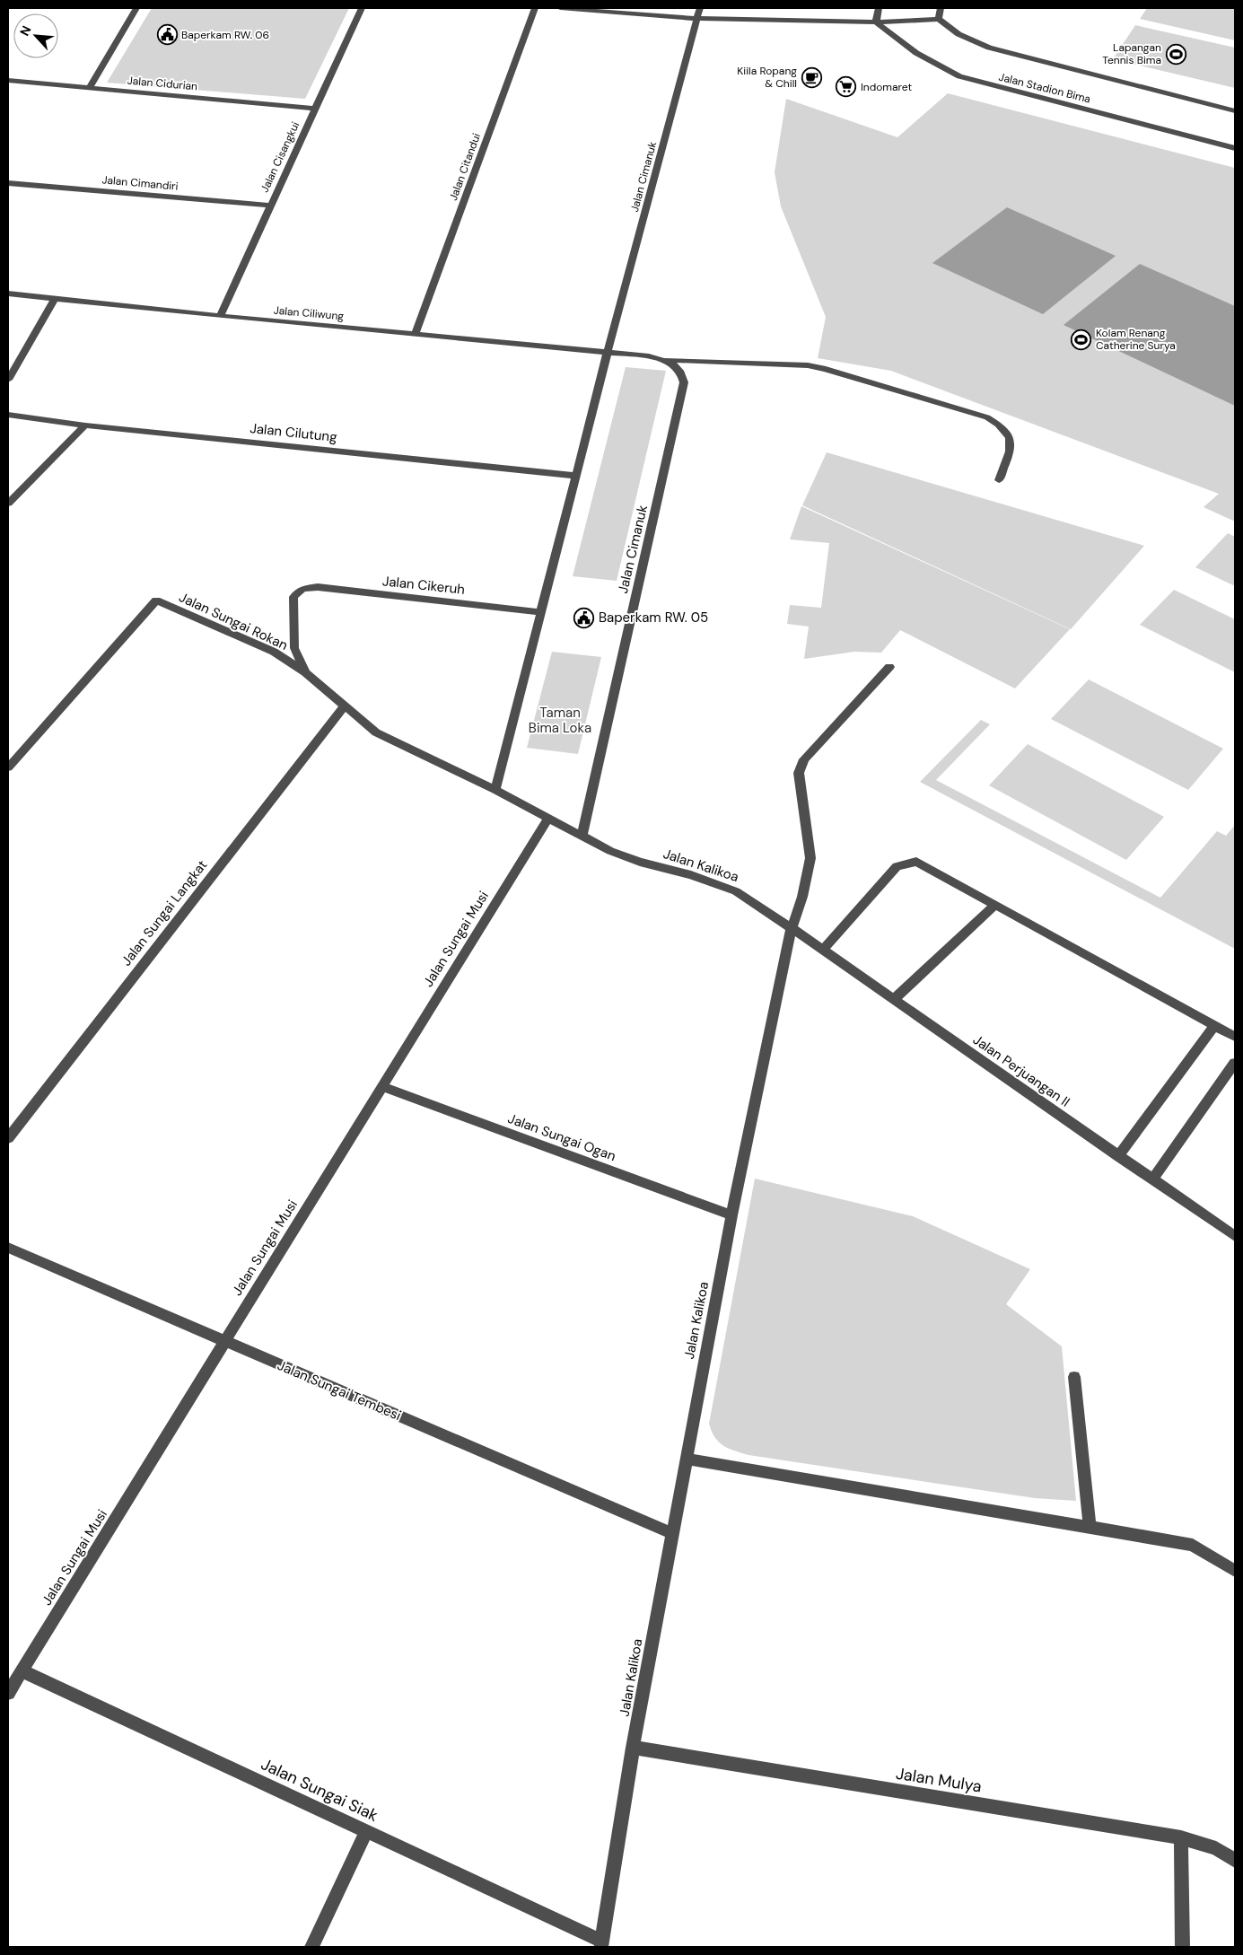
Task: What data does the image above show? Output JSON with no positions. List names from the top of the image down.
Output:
{
  "streets": {
    "street": [
      "Jalan Cidurian",
      "Jalan Stadion Bima",
      "Jalan Cisangkui",
      "Jalan Citandui",
      "Jalan Cimanuk",
      "Jalan Cimandiri",
      "Jalan Ciliwung",
      "Jalan Cilutung",
      "Jalan Cikeruh",
      "Jalan Sungai Rokan",
      "Jalan Kalikoa",
      "Jalan Sungai Langkat",
      "Jalan Sungai Musi",
      "Jalan Perjuangan II",
      "Jalan Sungai Ogan",
      "Jalan Sungai Tembesi",
      "Jalan Mulya",
      "Jalan Sungai Siak"
    ]
  },
  "crossings": [
    ["Jalan Cidurian", "Jalan Cisangkui"],
    ["Jalan Cisangkui", "Jalan Cimandiri"],
    ["Jalan Cisangkui", "Jalan Ciliwung"],
    ["Jalan Citandui", "Jalan Ciliwung"],
    ["Jalan Cimanuk", "Jalan Ciliwung"],
    ["Jalan Cimanuk", "Jalan Cilutung"],
    ["Jalan Cimanuk", "Jalan Cikeruh"],
    ["Jalan Cimanuk", "Jalan Sungai Rokan"],
    ["Jalan Cimanuk", "Jalan Kalikoa"],
    ["Jalan Cikeruh", "Jalan Sungai Rokan"],
    ["Jalan Sungai Rokan", "Jalan Kalikoa"],
    ["Jalan Sungai Rokan", "Jalan Sungai Langkat"],
    ["Jalan Sungai Rokan", "Jalan Sungai Musi"],
    ["Jalan Kalikoa", "Jalan Perjuangan II"],
    ["Jalan Kalikoa", "Jalan Sungai Ogan"],
    ["Jalan Kalikoa", "Jalan Sungai Tembesi"],
    ["Jalan Kalikoa", "Jalan Mulya"],
    ["Jalan Kalikoa", "Jalan Sungai Siak"],
    ["Jalan Sungai Musi", "Jalan Sungai Ogan"],
    ["Jalan Sungai Musi", "Jalan Sungai Tembesi"],
    ["Jalan Sungai Musi", "Jalan Sungai Siak"]
  ],
  "parks": ["Taman Bima Loka"],
  "places": {
    "public building": ["Baperkam RW. 06", "Baperkam RW. 05"],
    "sports": ["Lapangan Tennis Bima", "Kolam Renang Catherine Surya"],
    "cafe": ["Kiila Ropang & Chill"],
    "supermarket": ["Indomaret"]
  },
  "north": "top left"
}
